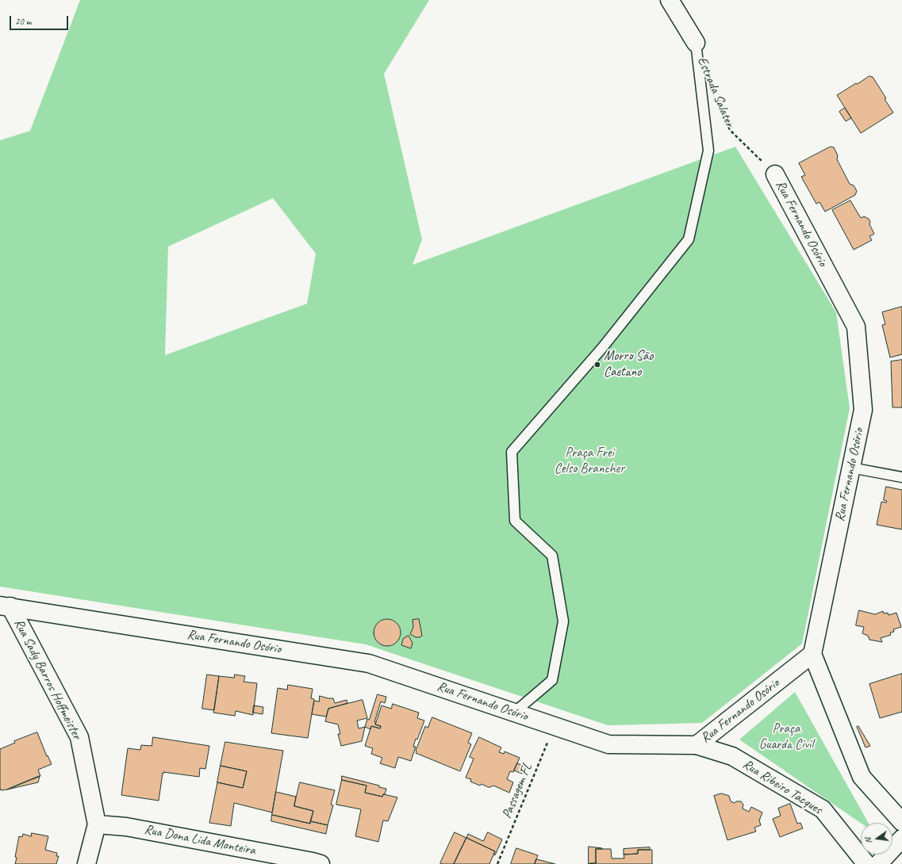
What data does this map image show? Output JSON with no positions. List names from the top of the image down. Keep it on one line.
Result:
{"streets":{"street":["Estrada Salater","Rua Fernando Osório","Rua Sady Barros Hoffmeister","Rua Ribeiro Tacques","Rua Dona Lida Monteira"],"path":["Passagem FL"]},"crossings":[["Estrada Salater","Rua Fernando Osório"],["Rua Fernando Osório","Rua Sady Barros Hoffmeister"],["Rua Fernando Osório","Rua Ribeiro Tacques"],["Rua Fernando Osório","Passagem FL"],["Rua Sady Barros Hoffmeister","Rua Dona Lida Monteira"]],"parks":["Praça Frei Celso Brancher","Praça Guarda Civil"],"places":["Morro São Caetano"],"scale_bar":"20 m","north":"left"}
